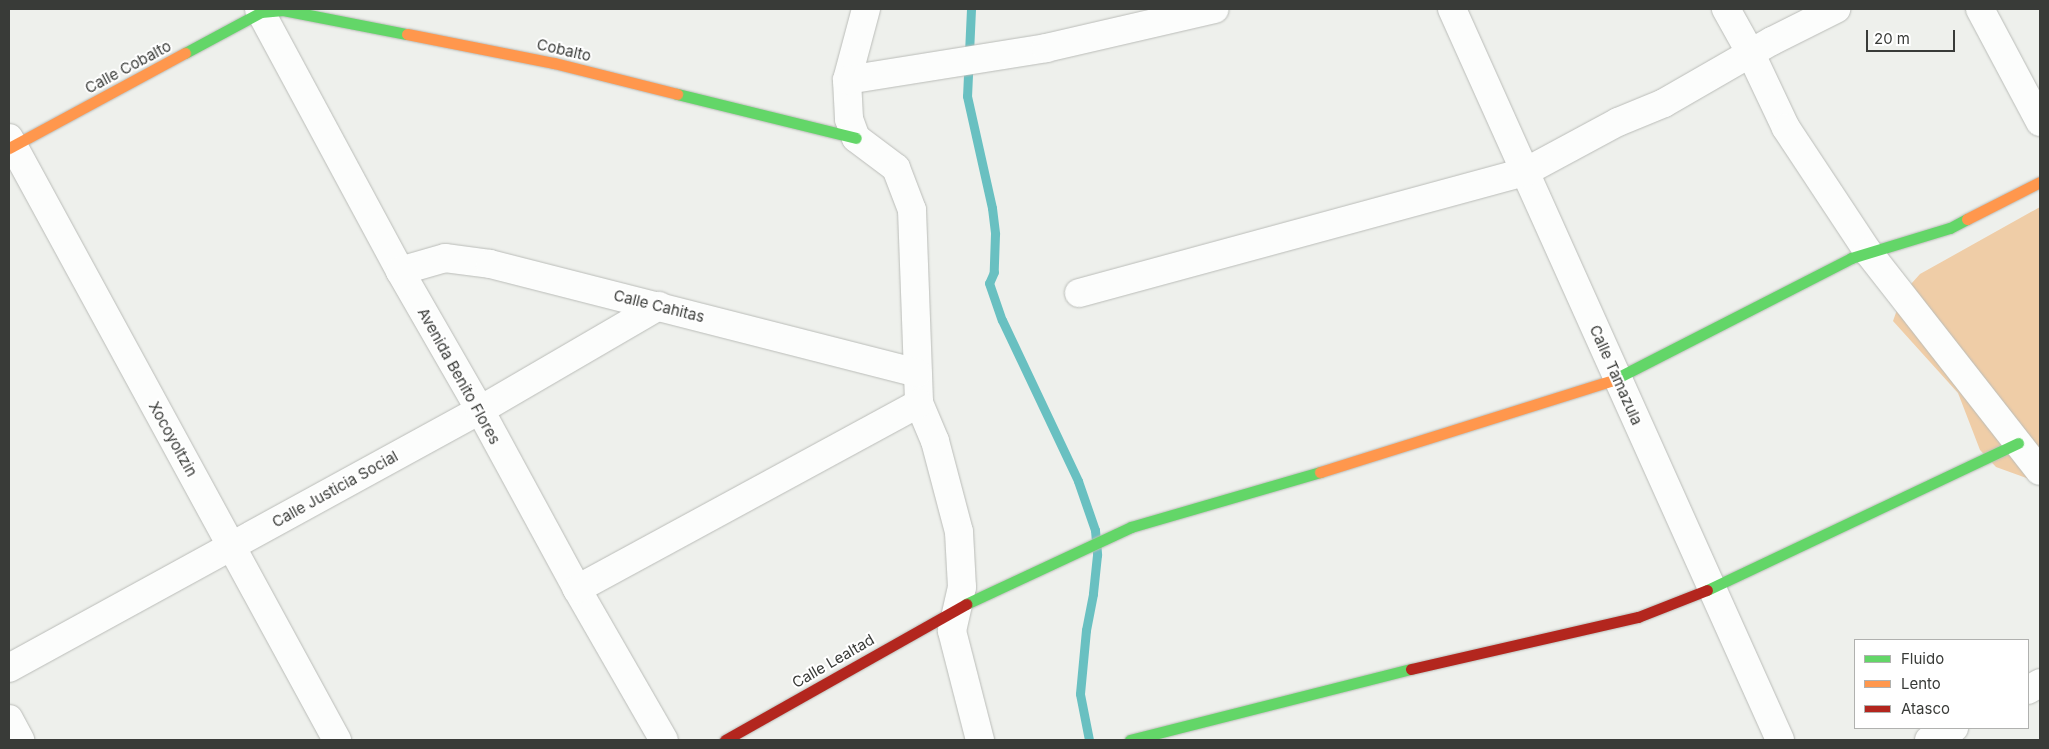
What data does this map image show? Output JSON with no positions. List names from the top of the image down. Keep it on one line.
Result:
{"streets":{"street":["Cobalto","Calle Cobalto","Calle Cahitas","Calle Tamazula","Avenida Benito Flores","Xocoyoltzin","Calle Justicia Social","Calle Lealtad"]},"crossings":[["Cobalto","Calle Cobalto"],["Cobalto","Avenida Benito Flores"],["Calle Cobalto","Avenida Benito Flores"],["Calle Cobalto","Xocoyoltzin"],["Calle Cahitas","Avenida Benito Flores"],["Calle Cahitas","Calle Justicia Social"],["Calle Tamazula","Calle Lealtad"],["Avenida Benito Flores","Calle Justicia Social"],["Xocoyoltzin","Calle Justicia Social"]],"legend":["Fluido","Lento","Atasco"],"scale_bar":"20 m"}
